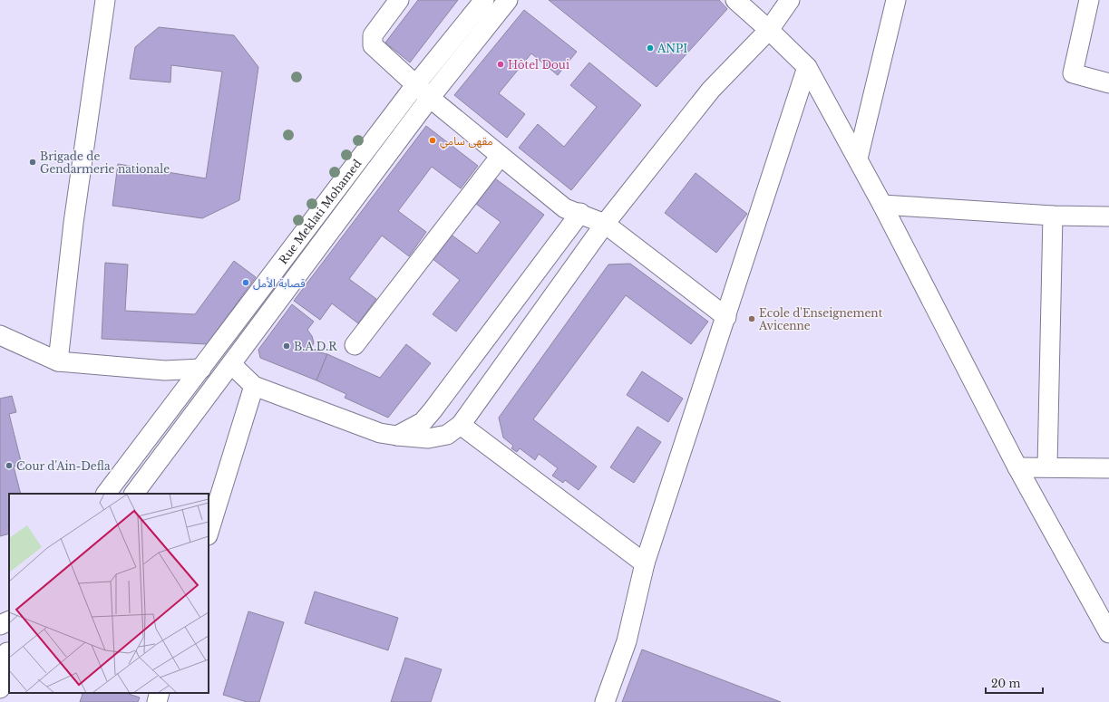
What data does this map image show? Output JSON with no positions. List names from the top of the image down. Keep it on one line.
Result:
{"streets":{"street":["Rue Meklati Mohamed"]},"places":["ANPI","Hôtel Doui","مقهى سامي","Brigade de Gendarmerie nationale","قصابة الأمل","Ecole d'Enseignement Avicenne","B.A.D.R","Cour d'Ain-Defla"],"scale_bar":"20 m"}
